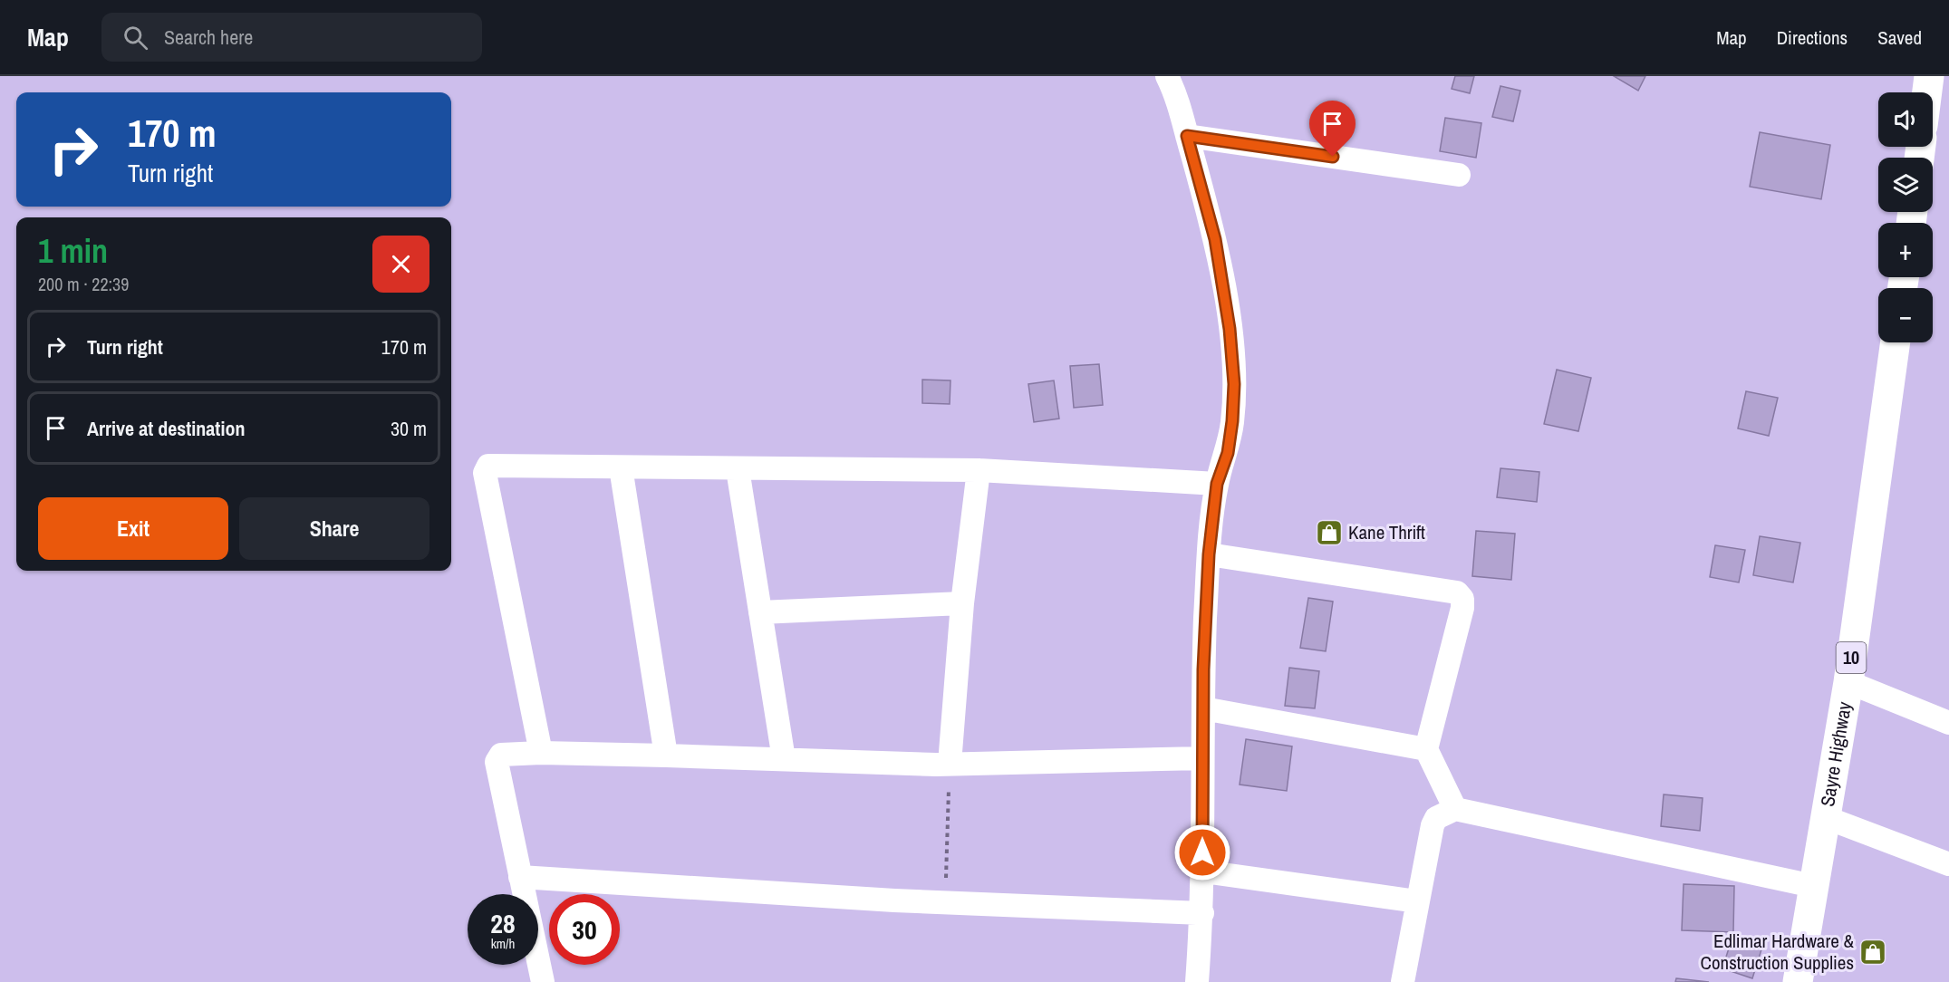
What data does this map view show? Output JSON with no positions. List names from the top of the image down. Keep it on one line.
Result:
{"streets":{"highway":["10","Sayre Highway"]},"places":{"shop":["Kane Thrift","Edlimar Hardware & Construction Supplies"]},"page":{"header":"Map","search":"Search here","nav":["Map","Directions","Saved"],"map_buttons":["+","−"],"turn":["170 m","Turn right"],"heading":["1 min","200 m · 22:39"],"list":[{"name":"Turn right","value":"170 m"},{"name":"Arrive at destination","value":"30 m"}],"buttons":["Exit","Share"],"speed":"28 km/h","limit":"30"}}
